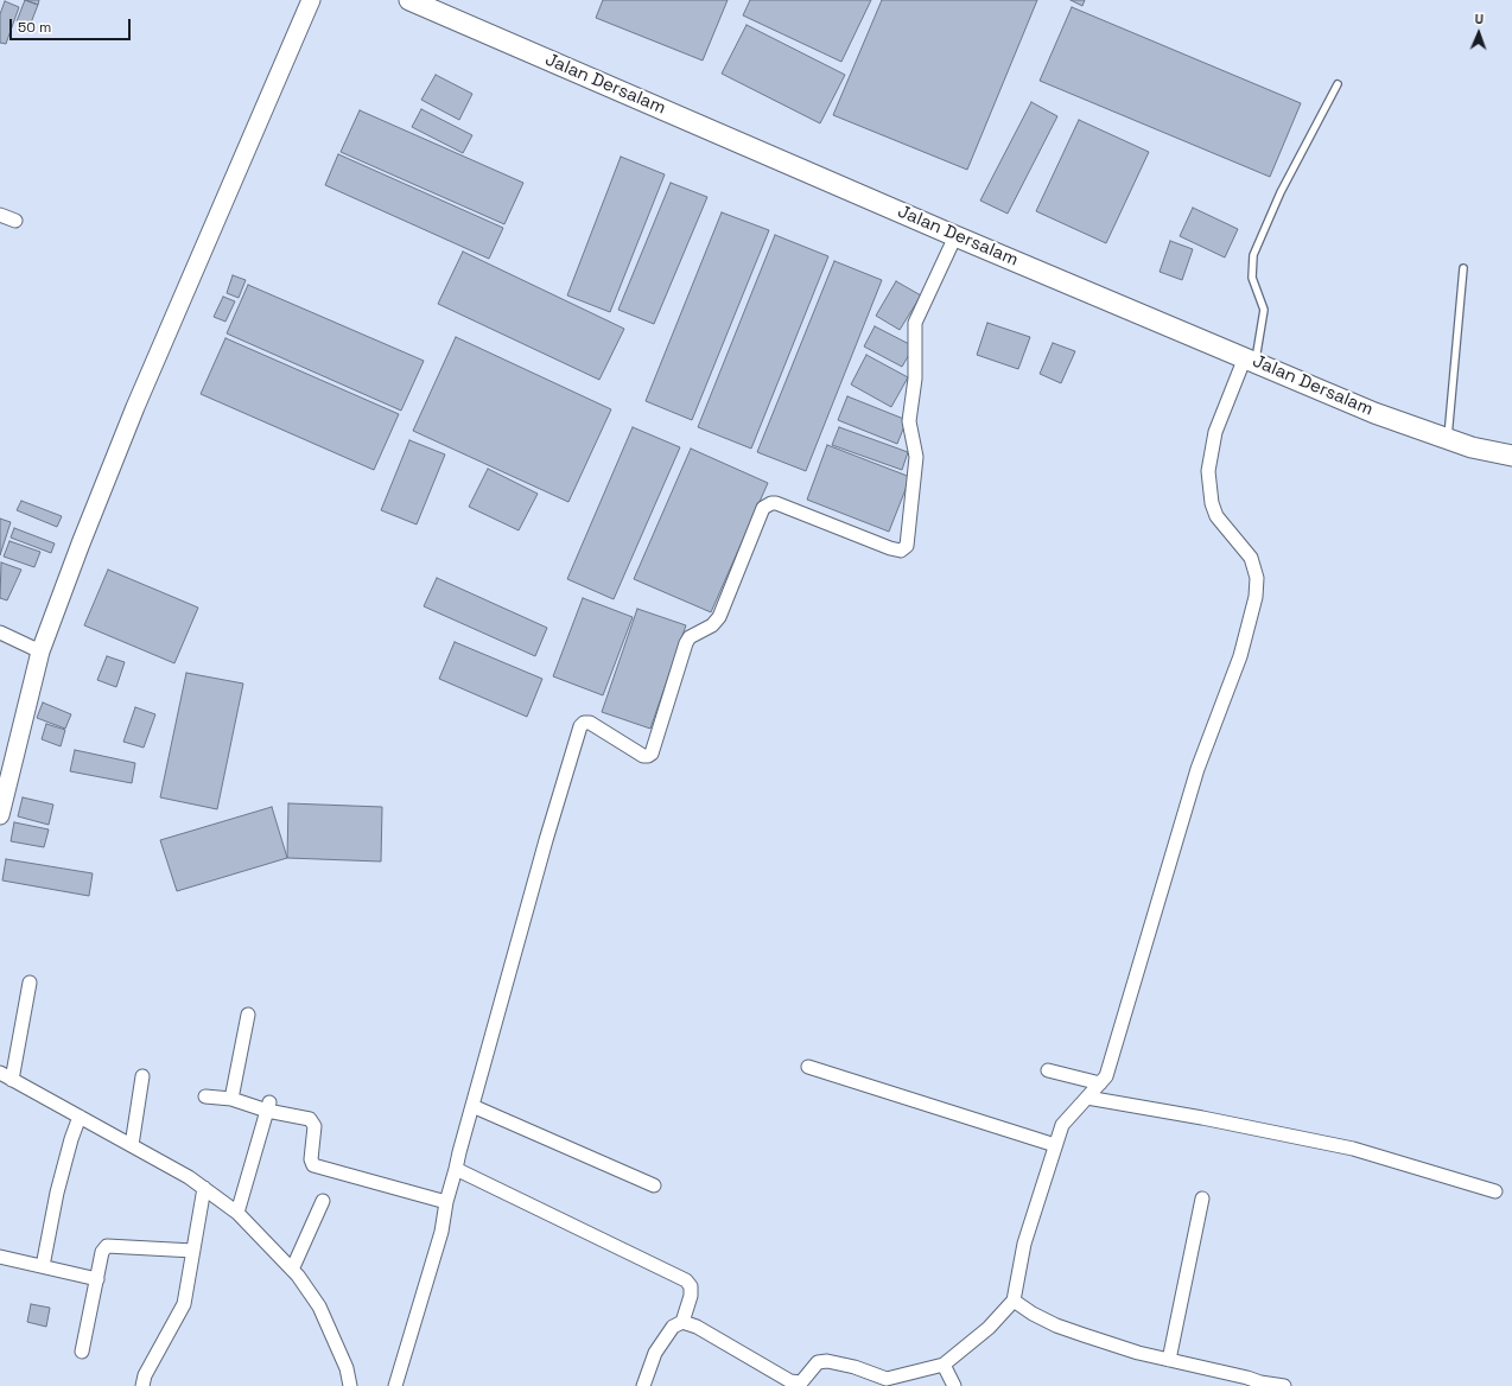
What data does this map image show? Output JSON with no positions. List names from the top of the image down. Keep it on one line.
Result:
{"streets":{"main road":["Jalan Dersalam"]},"scale_bar":"50 m","north":"top"}
